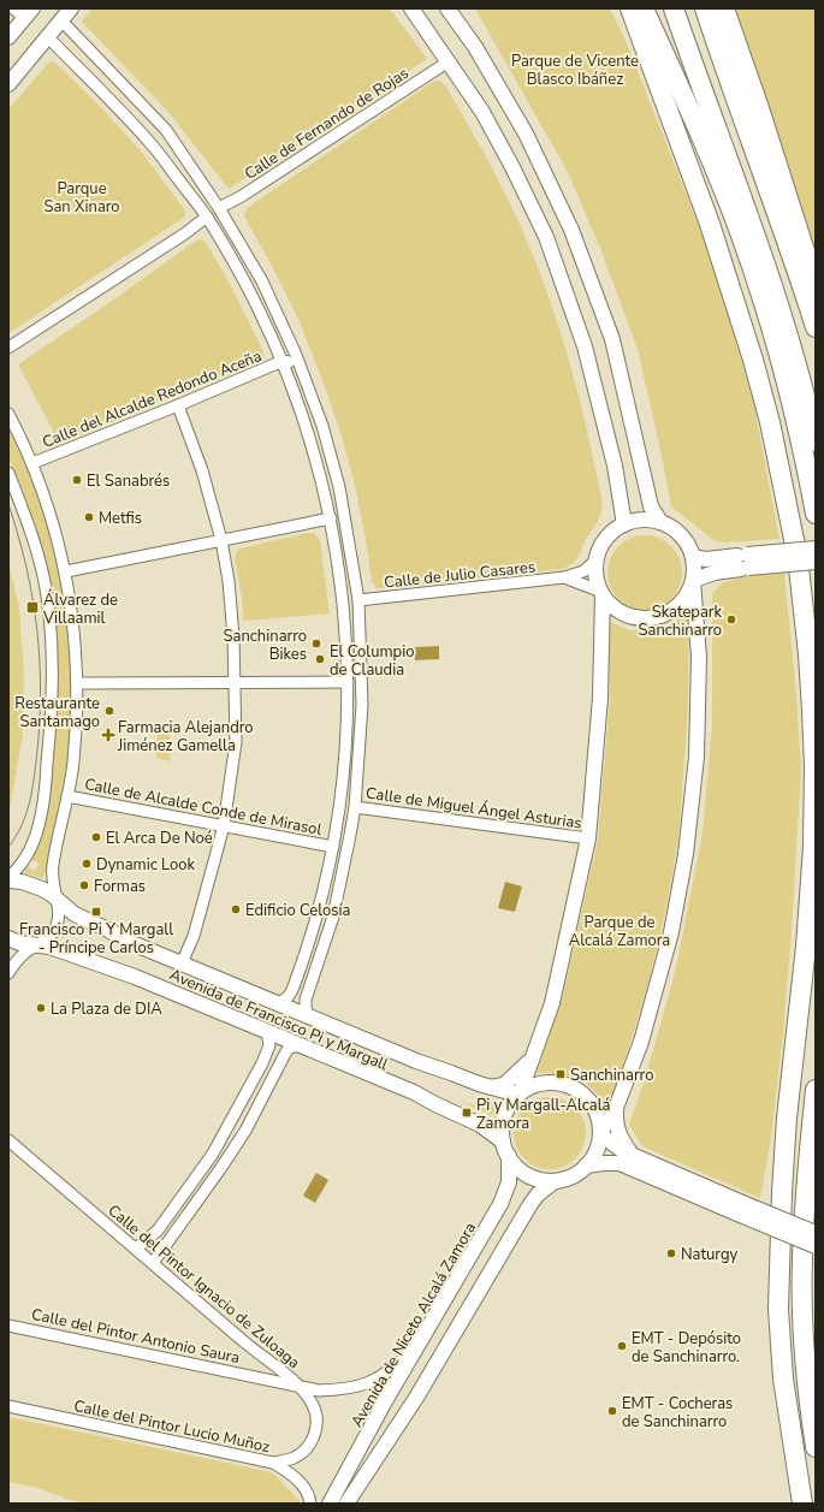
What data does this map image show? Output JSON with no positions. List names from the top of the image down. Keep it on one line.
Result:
{"streets":{"street":["Calle de Fernando de Rojas","Calle del Alcalde Redondo Aceña","Calle de Julio Casares","Calle de Alcalde Conde de Mirasol","Calle de Miguel Ángel Asturias","Avenida de Francisco Pi y Margall","Calle del Pintor Ignacio de Zuloaga","Avenida de Niceto Alcalá Zamora","Calle del Pintor Antonio Saura","Calle del Pintor Lucio Muñoz"]},"crossings":[["Avenida de Francisco Pi y Margall","Avenida de Niceto Alcalá Zamora"],["Calle del Pintor Ignacio de Zuloaga","Calle del Pintor Antonio Saura"],["Calle del Pintor Ignacio de Zuloaga","Calle del Pintor Lucio Muñoz"],["Avenida de Niceto Alcalá Zamora","Calle del Pintor Antonio Saura"]],"parks":["Parque de Vicente Blasco Ibáñez","Parque San Xinaro","Parque de Alcalá Zamora"],"places":{"other":["El Sanabrés","Metfis","Skatepark Sanchinarro","Sanchinarro Bikes","El Columpio de Claudia","Restaurante Santamago","El Arca De Noé","Dynamic Look","Formas","Edificio Celosía","La Plaza de DIA","Naturgy","EMT - Depósito de Sanchinarro.","EMT - Cocheras de Sanchinarro"],"transit":["Álvarez de Villaamil","Francisco Pi Y Margall - Príncipe Carlos","Sanchinarro","Pi y Margall-Alcalá Zamora"],"health":["Farmacia Alejandro Jiménez Gamella"]}}
